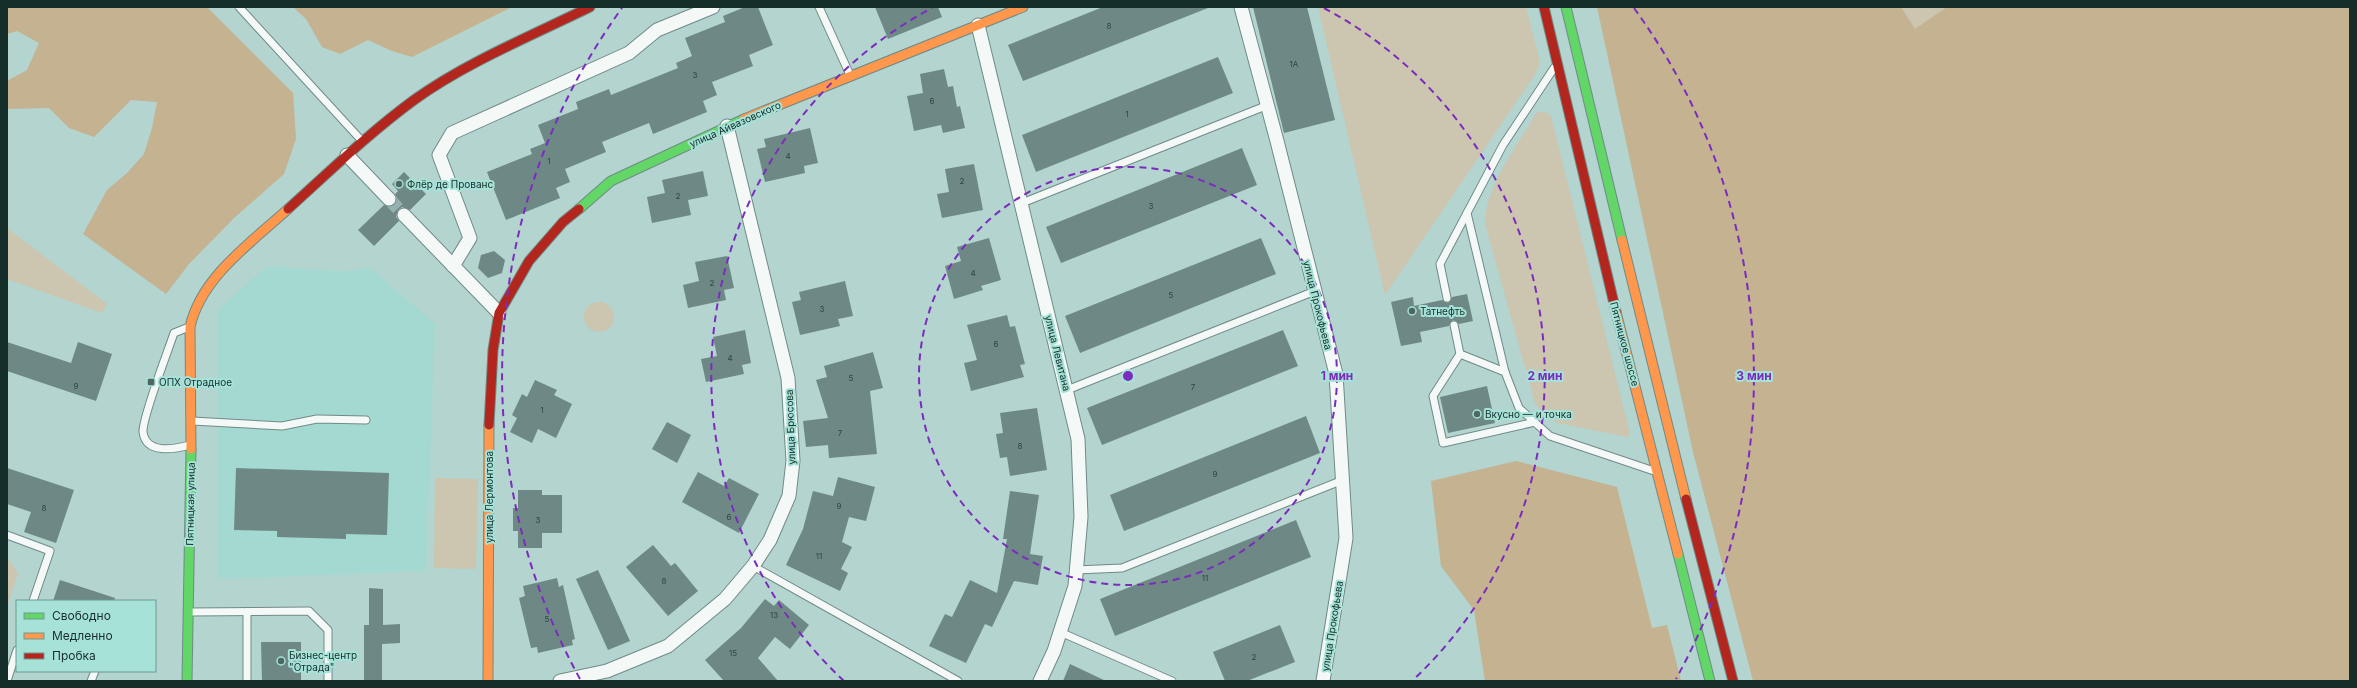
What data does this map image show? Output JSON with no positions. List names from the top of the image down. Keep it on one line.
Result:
{"streets":{"street":["улица Айвазовского","улица Прокофьева","Пятницкое шоссе","улица Левитана","улица Брюсова","улица Лермонтова","Пятницкая улица"]},"crossings":[["улица Айвазовского","улица Левитана"],["улица Айвазовского","улица Брюсова"],["улица Айвазовского","улица Лермонтова"]],"places":{"other":["Флёр де Прованс","Татнефть","Вкусно — и точка","Бизнес-центр \"Отрада\""],"transit":["ОПХ Отрадное"]},"house_numbers":["8","1A","3","6","1","4","1","2","2","3","4","2","5","3","6","4","5","9","7","1","7","8","9","9","8","6","3","11","11","8","13","5","15","2"],"legend":["Свободно","Медленно","Пробка"],"rings":["1 мин","2 мин","3 мин"]}
